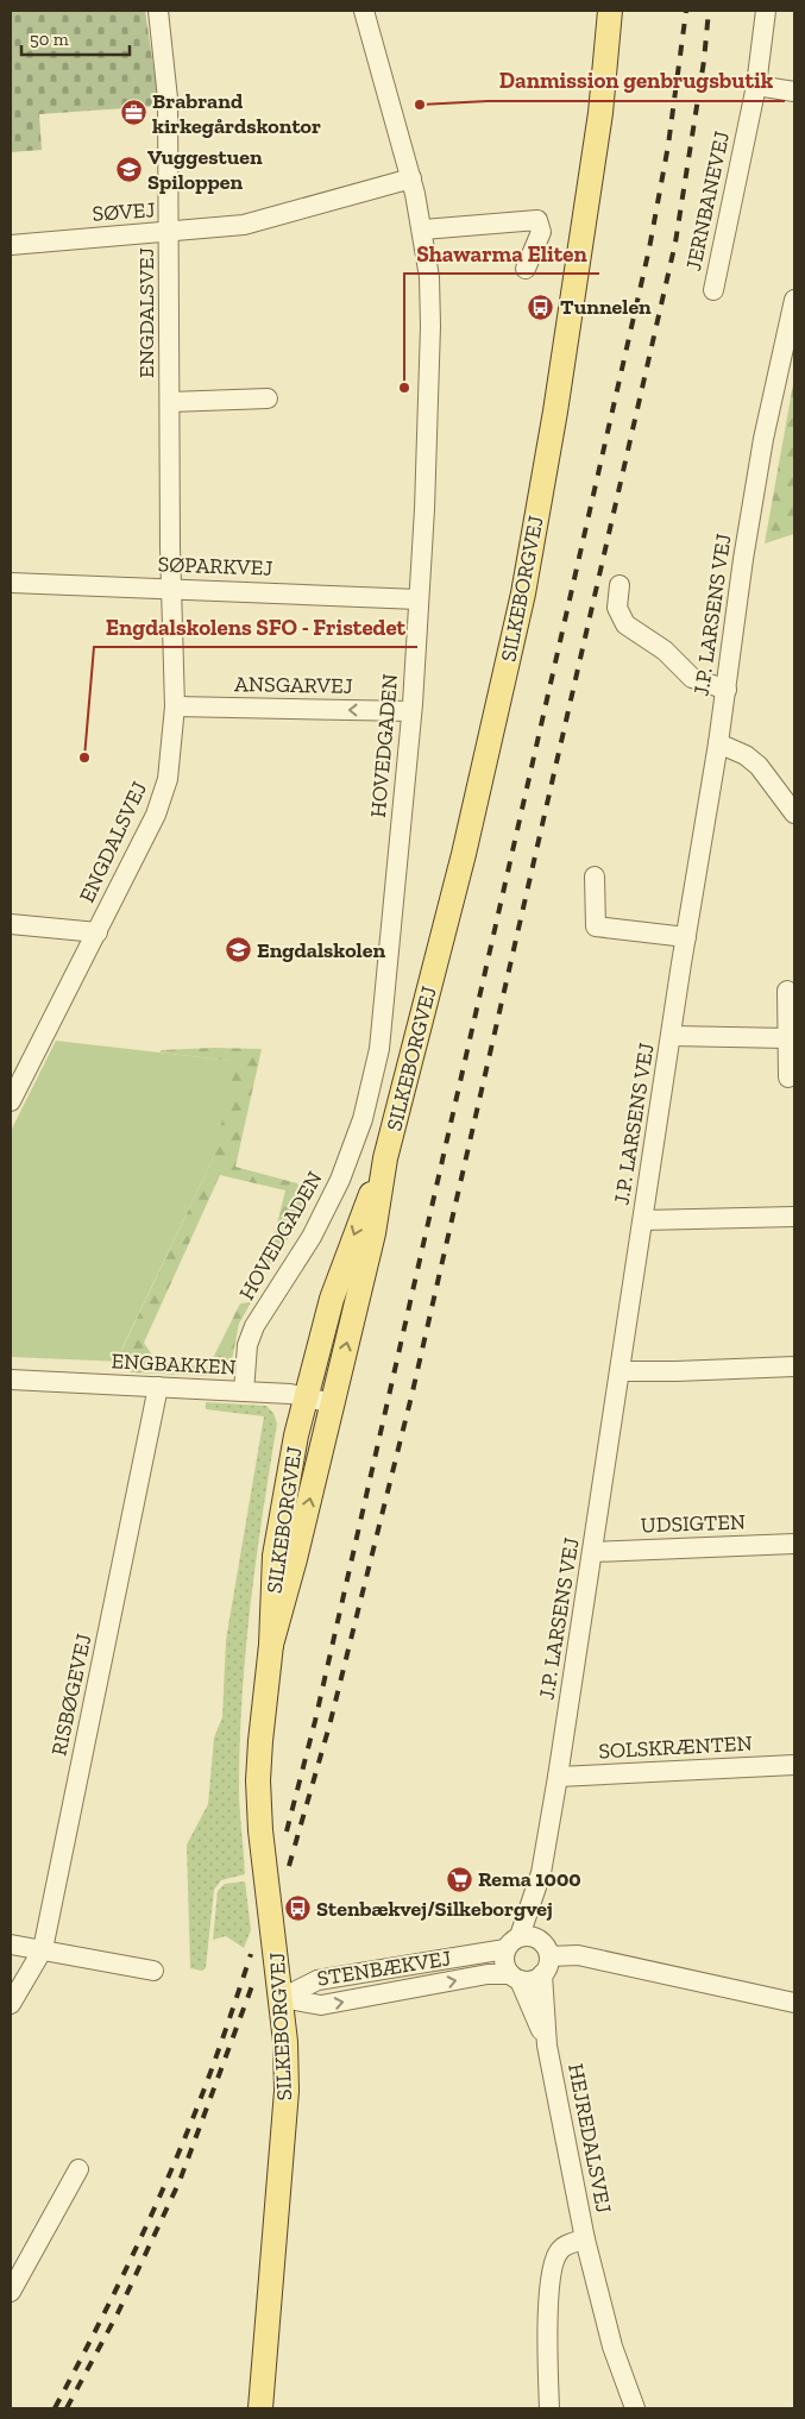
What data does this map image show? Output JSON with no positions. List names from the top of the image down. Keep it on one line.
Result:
{"streets":{"main road":["SILKEBORGVEJ"],"street":["JERNBANEVEJ","SØVEJ","ENGDALSVEJ","SØPARKVEJ","J.P. LARSENS VEJ","ANSGARVEJ","HOVEDGADEN","ENGBAKKEN","UDSIGTEN","RISBØGEVEJ","SOLSKRÆNTEN","STENBÆKVEJ","HEJREDALSVEJ"]},"crossings":[["SØVEJ","ENGDALSVEJ"],["SØVEJ","HOVEDGADEN"],["ENGDALSVEJ","SØPARKVEJ"],["ENGDALSVEJ","ANSGARVEJ"],["SØPARKVEJ","HOVEDGADEN"],["SILKEBORGVEJ","ENGBAKKEN"],["SILKEBORGVEJ","STENBÆKVEJ"],["J.P. LARSENS VEJ","UDSIGTEN"],["J.P. LARSENS VEJ","SOLSKRÆNTEN"],["J.P. LARSENS VEJ","STENBÆKVEJ"],["J.P. LARSENS VEJ","HEJREDALSVEJ"],["ANSGARVEJ","HOVEDGADEN"],["HOVEDGADEN","ENGBAKKEN"],["ENGBAKKEN","RISBØGEVEJ"],["STENBÆKVEJ","HEJREDALSVEJ"]],"one_way":["ANSGARVEJ"],"places":{"other":["Danmission genbrugsbutik","Shawarma Eliten","Engdalskolens SFO - Fristedet"],"office":["Brabrand kirkegårdskontor"],"school or university":["Vuggestuen Spiloppen","Engdalskolen"],"bus stop":["Tunnelen","Stenbækvej/Silkeborgvej"],"supermarket":["Rema 1000"]},"scale_bar":"50 m"}
